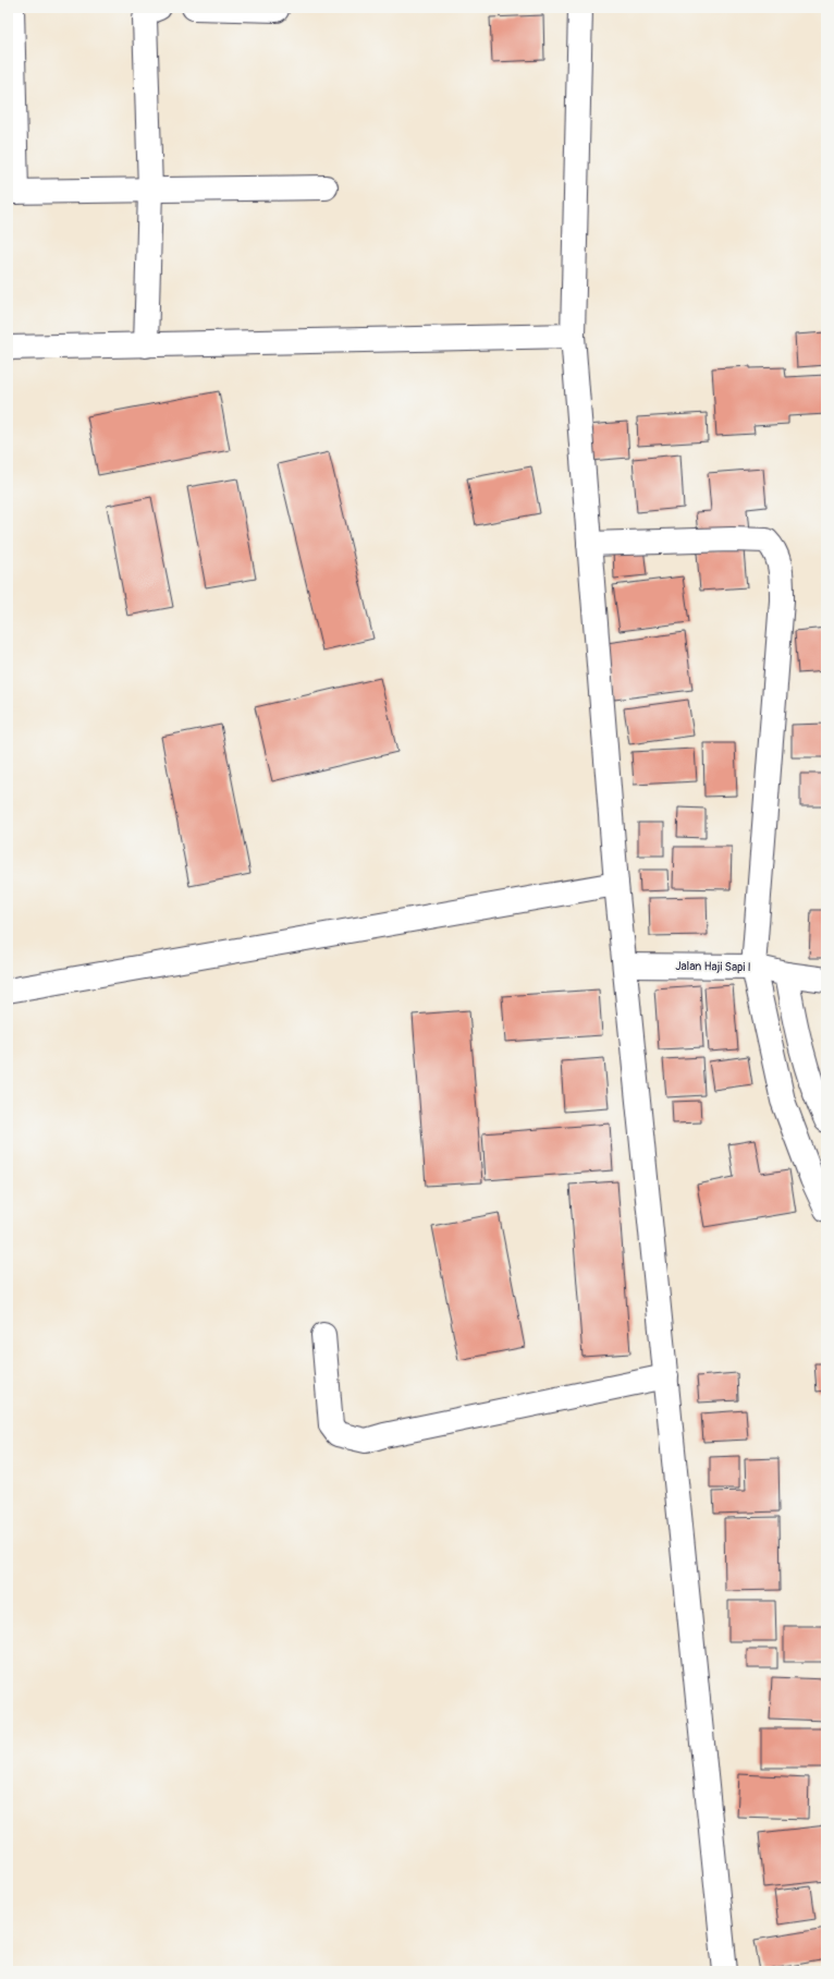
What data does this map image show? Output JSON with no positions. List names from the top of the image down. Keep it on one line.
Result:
{"streets":{"street":["Jalan Haji Sapi I"]}}
